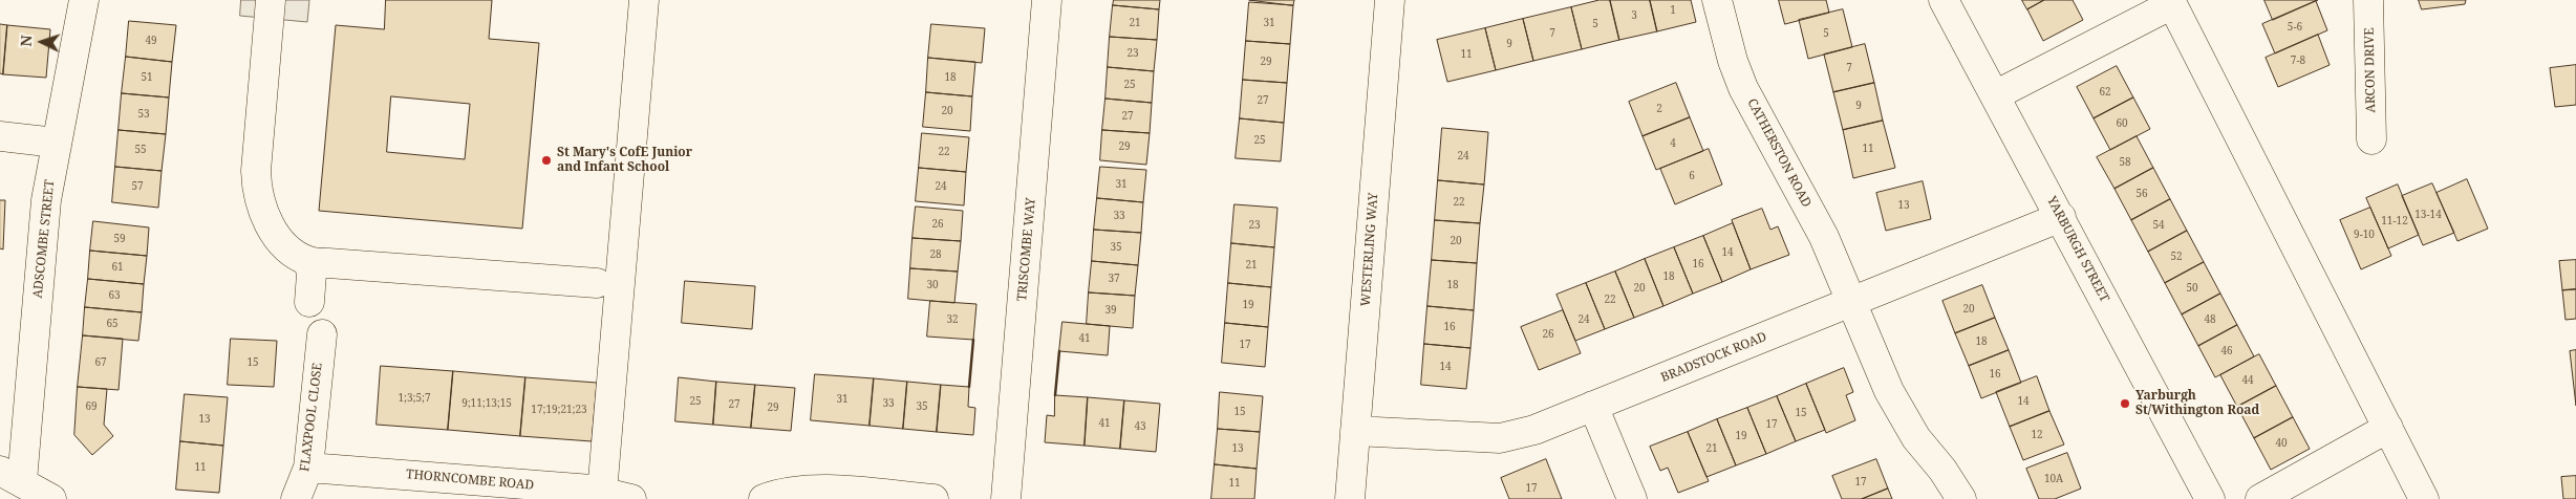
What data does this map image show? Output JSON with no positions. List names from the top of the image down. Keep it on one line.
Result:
{"streets":{"street":["ARCON DRIVE","CATHERSTON ROAD","ADSCOMBE STREET","TRISCOMBE WAY","WESTERLING WAY","YARBURGH STREET","BRADSTOCK ROAD","FLAXPOOL CLOSE","THORNCOMBE ROAD"]},"crossings":[["CATHERSTON ROAD","BRADSTOCK ROAD"],["WESTERLING WAY","BRADSTOCK ROAD"],["YARBURGH STREET","BRADSTOCK ROAD"],["FLAXPOOL CLOSE","THORNCOMBE ROAD"]],"places":["St Mary's CofE Junior and Infant School","Yarburgh St/Withington Road"],"house_numbers":["1","3","21","31","5","5-6","7","5","49","9","23","11","7-8","29","7","51","18","25","62","27","9","2","20","53","27","60","25","4","29","11","55","22","24","58","6","31","57","24","56","22","13","13-14","33","11-12","26","23","54","9-10","59","20","35","14","28","52","16","21","61","18","37","30","18","20","50","63","22","19","20","39","32","24","48","65","16","26","41","18","17","46","67","15","14","16","44","1;3;5;7","31","25","14","9;11;13;15","33","27","69","35","29","17;19;21;23","15","15","13","41","17","43","12","19","40","13","21","11","10A","17","11","17"],"north":"left"}
